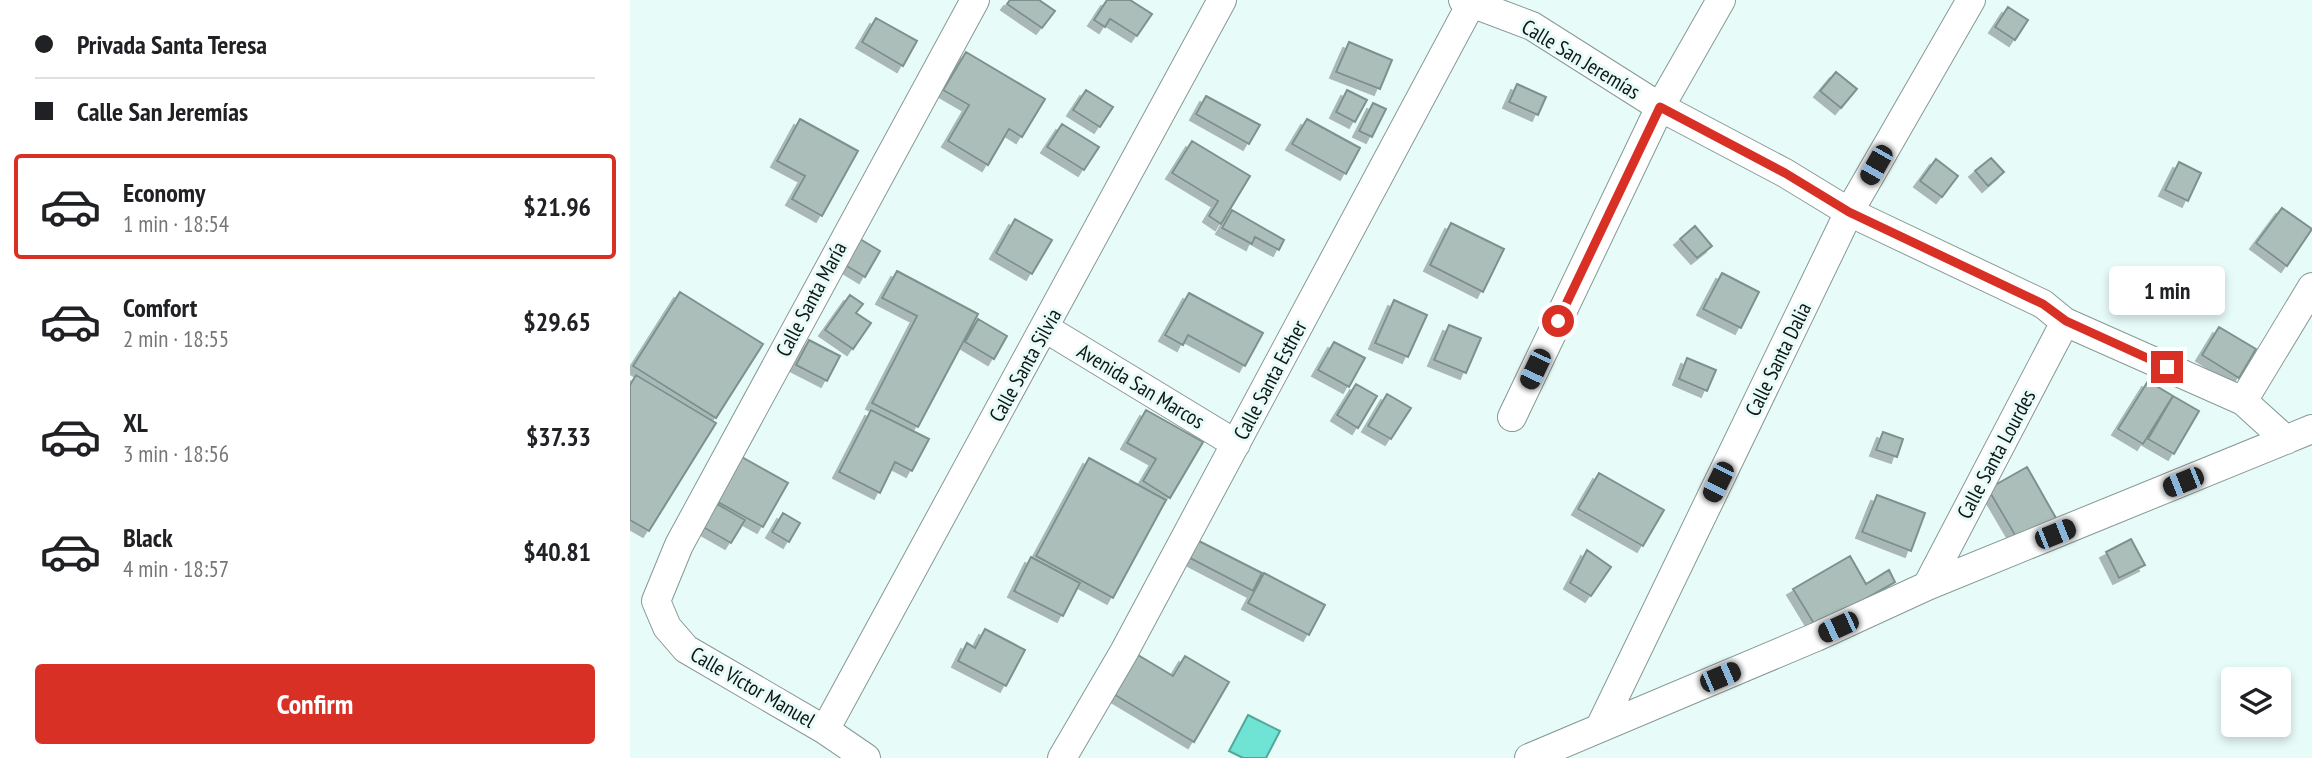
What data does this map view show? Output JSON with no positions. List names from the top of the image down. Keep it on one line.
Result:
{"streets":{"street":["Calle San Jeremías","Calle Santa María","Calle Santa Dalia","Calle Santa Silvia","Calle Santa Esther","Avenida San Marcos","Calle Santa Lourdes","Calle Víctor Manuel"]},"crossings":[["Calle San Jeremías","Calle Santa Dalia"],["Calle San Jeremías","Calle Santa Esther"],["Calle San Jeremías","Calle Santa Lourdes"],["Calle Santa María","Calle Víctor Manuel"],["Calle Santa Silvia","Avenida San Marcos"],["Calle Santa Silvia","Calle Víctor Manuel"],["Calle Santa Esther","Avenida San Marcos"]],"page":{"banner":["Privada Santa Teresa","Calle San Jeremías"],"list":[{"name":"Economy","note":"1 min · 18:54","value":"$21.96"},{"name":"Comfort","note":"2 min · 18:55","value":"$29.65"},{"name":"XL","note":"3 min · 18:56","value":"$37.33"},{"name":"Black","note":"4 min · 18:57","value":"$40.81"}],"bubble":"1 min","buttons":"Confirm"}}
